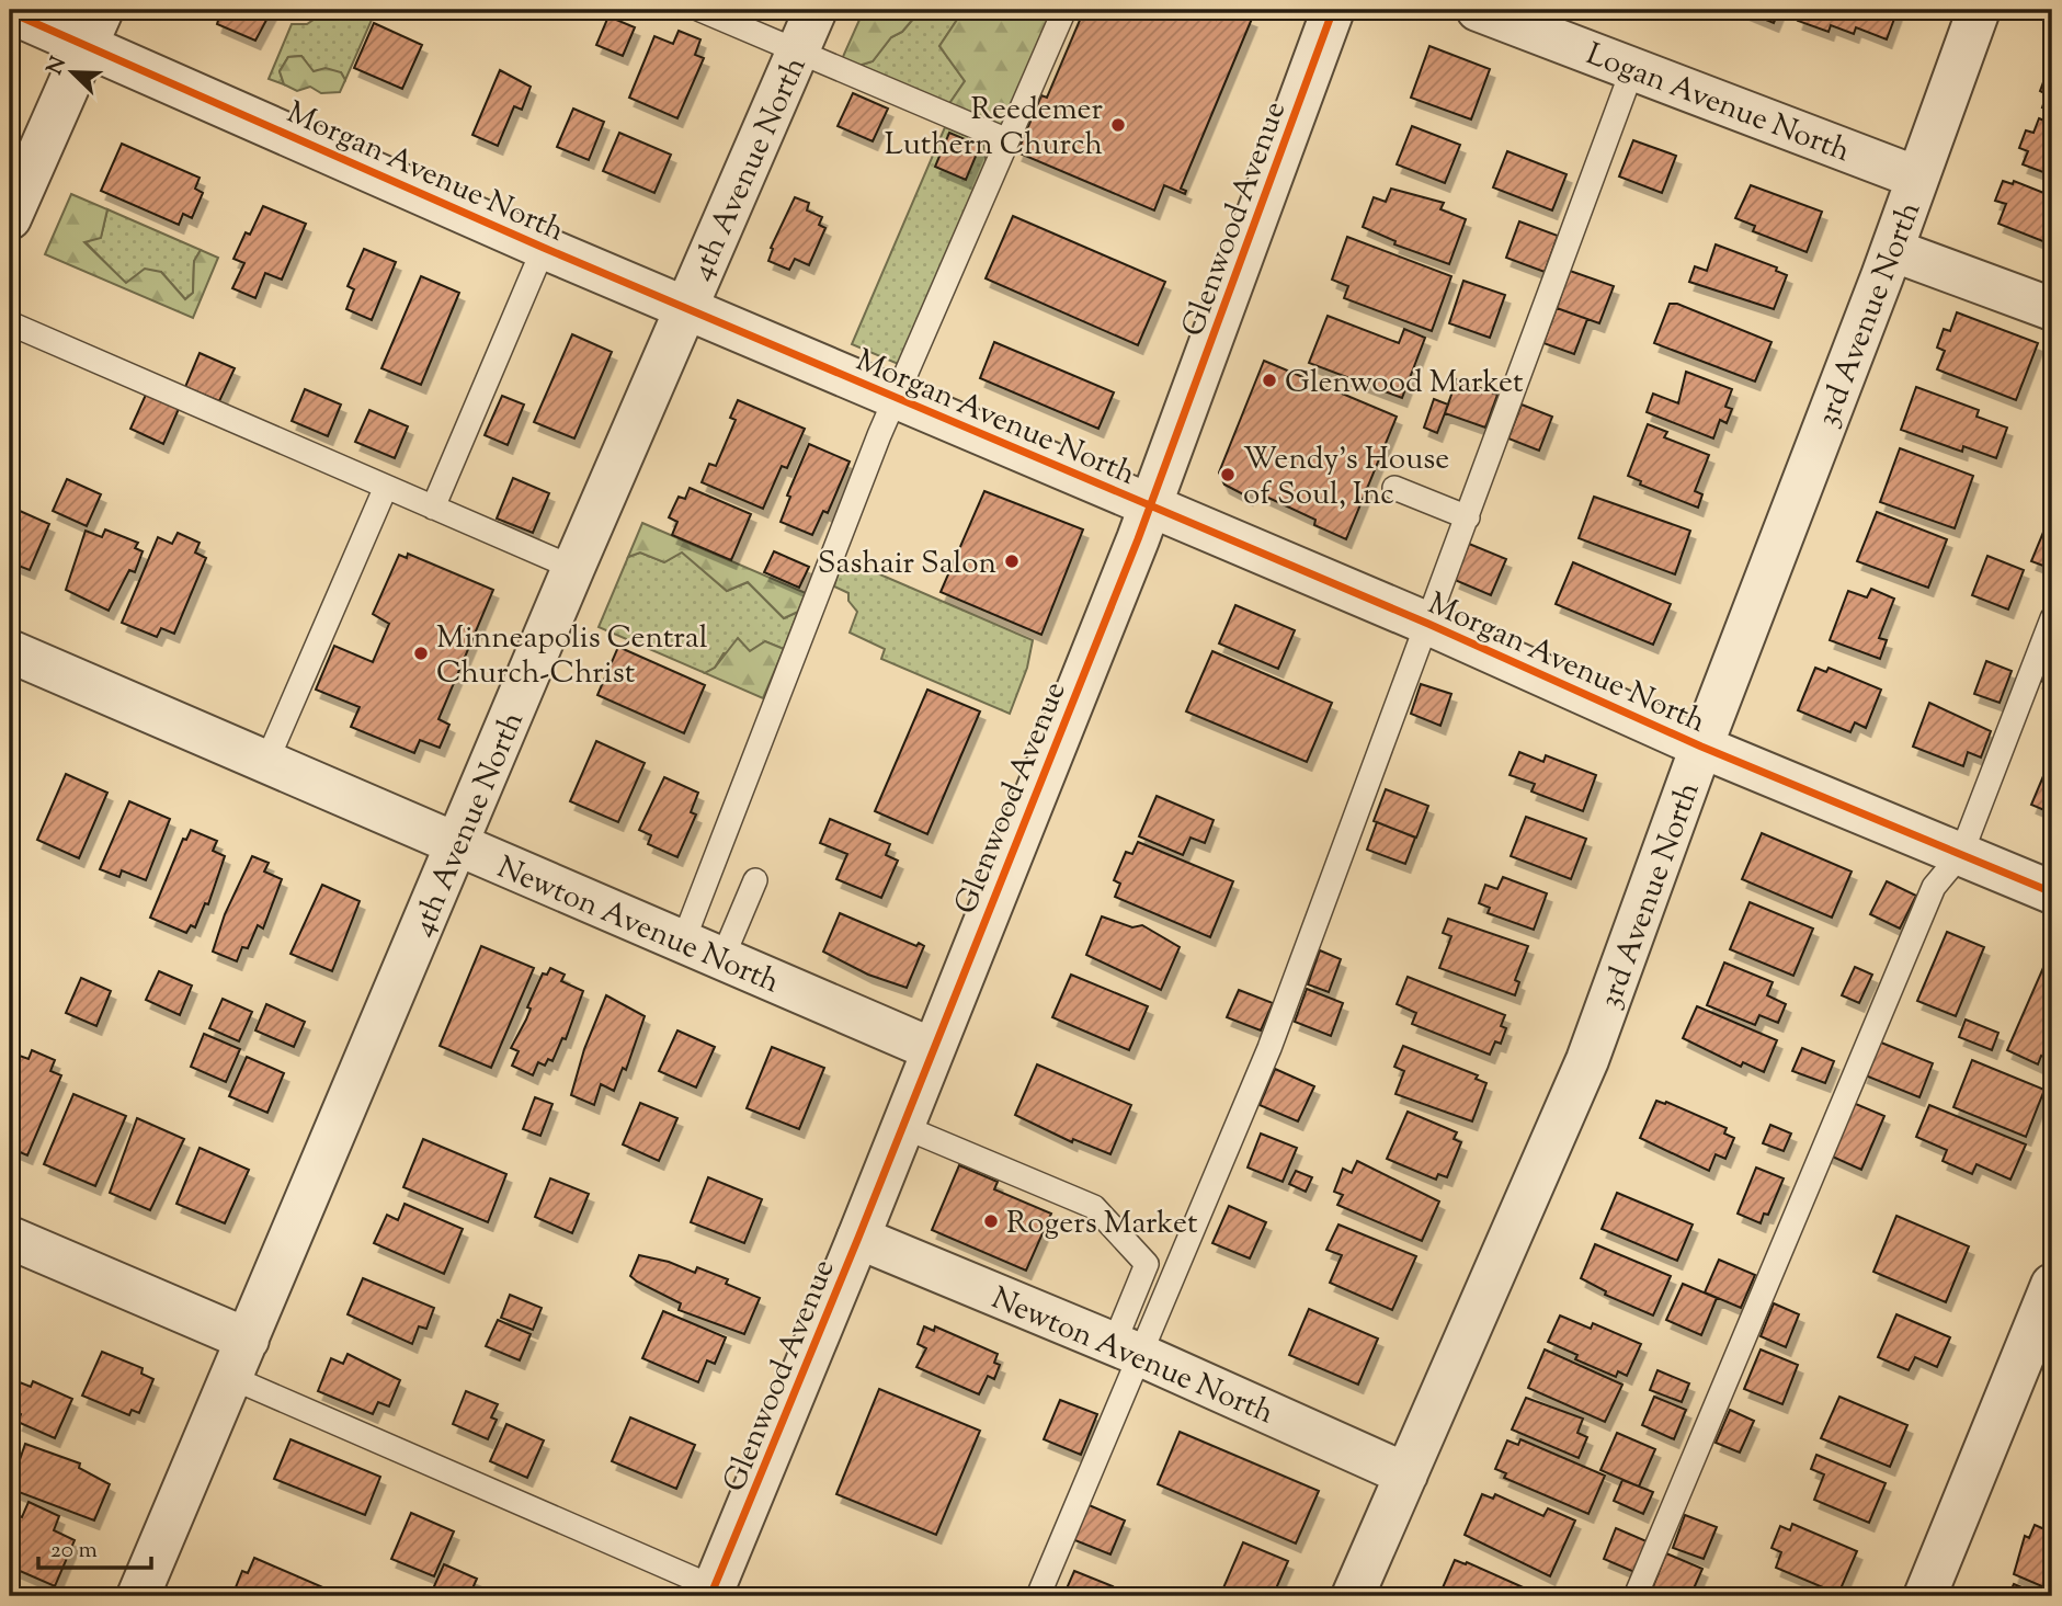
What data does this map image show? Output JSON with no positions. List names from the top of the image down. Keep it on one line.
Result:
{"streets":{"street":["Logan Avenue North","4th Avenue North","Morgan Avenue North","Glenwood Avenue","3rd Avenue North","Newton Avenue North"]},"crossings":[["Logan Avenue North","3rd Avenue North"],["4th Avenue North","Morgan Avenue North"],["4th Avenue North","Newton Avenue North"],["Morgan Avenue North","Glenwood Avenue"],["Morgan Avenue North","3rd Avenue North"],["Glenwood Avenue","Newton Avenue North"],["3rd Avenue North","Newton Avenue North"]],"places":["Reedemer Luthern Church","Glenwood Market","Wendy's House of Soul, Inc","Sashair Salon","Minneapolis Central Church-Christ","Rogers Market"],"scale_bar":"20 m","north":"top left"}
